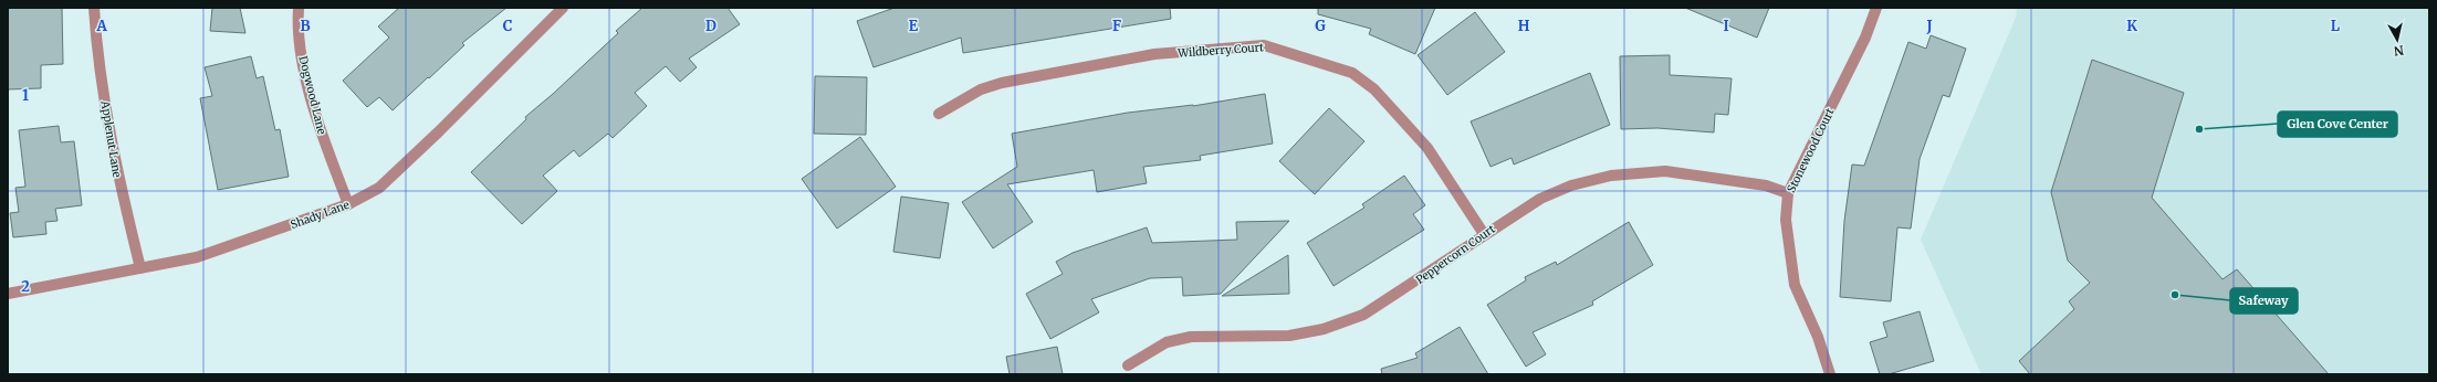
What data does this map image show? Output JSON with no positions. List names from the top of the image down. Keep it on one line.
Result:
{"streets":{"street":["Wildberry Court","Dogwood Lane","Applenut Lane","Stonewood Court","Shady Lane","Peppercorn Court"]},"crossings":[["Wildberry Court","Peppercorn Court"],["Dogwood Lane","Shady Lane"],["Applenut Lane","Shady Lane"],["Stonewood Court","Peppercorn Court"]],"places":["Glen Cove Center","Safeway"],"north":"bottom","grid":{"columns":["A","B","C","D","E","F","G","H","I","J","K","L"],"rows":["1","2"]}}
